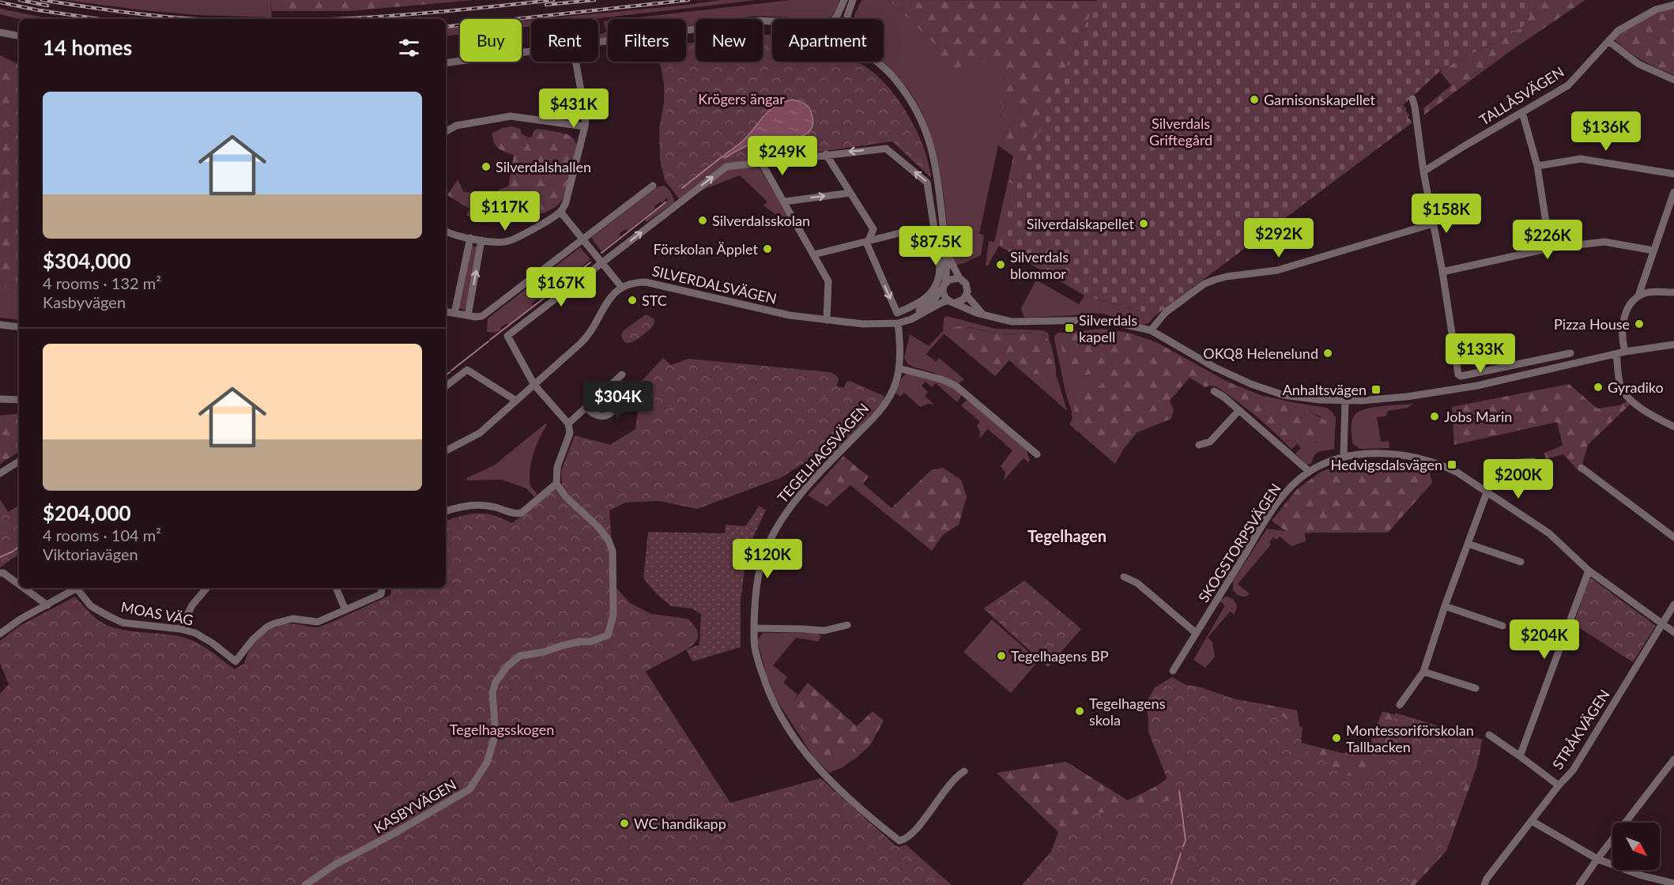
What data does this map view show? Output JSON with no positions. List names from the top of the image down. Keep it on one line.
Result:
{"streets":{"street":["TALLÅSVÄGEN","SILVERDALSVÄGEN","TEGELHAGSVÄGEN","SKOGSTORPSVÄGEN","MOAS VÄG","STRÅKVÄGEN","KASBYVÄGEN"]},"crossings":[["SILVERDALSVÄGEN","TEGELHAGSVÄGEN"]],"districts":["Tegelhagen"],"parks":["Krögers ängar","Silverdals Griftegård","Tegelhagsskogen"],"places":{"other":["Garnisonskapellet","Silverdalshallen","Silverdalsskolan","Silverdalskapellet","Förskolan Äpplet","Silverdals blommor","STC","Pizza House","OKQ8 Helenelund","Gyradiko","Jobs Marin","Tegelhagens BP","Tegelhagens skola","Montessoriförskolan Tallbacken","WC handikapp"],"transit":["Silverdals kapell","Anhaltsvägen","Hedvigsdalsvägen"]},"north":"bottom right","page":{"chip":["Buy","Rent","Filters","New","Apartment"],"heading":"14 homes","list":[{"name":"$304,000","note":"4 rooms · 132 m² · Kasbyvägen"},{"name":"$204,000","note":"4 rooms · 104 m² · Viktoriavägen"}],"price":["$431K","$136K","$249K","$117K","$158K","$292K","$226K","$87.5K","$167K","$133K","$304K","$200K","$120K","$204K"]}}
